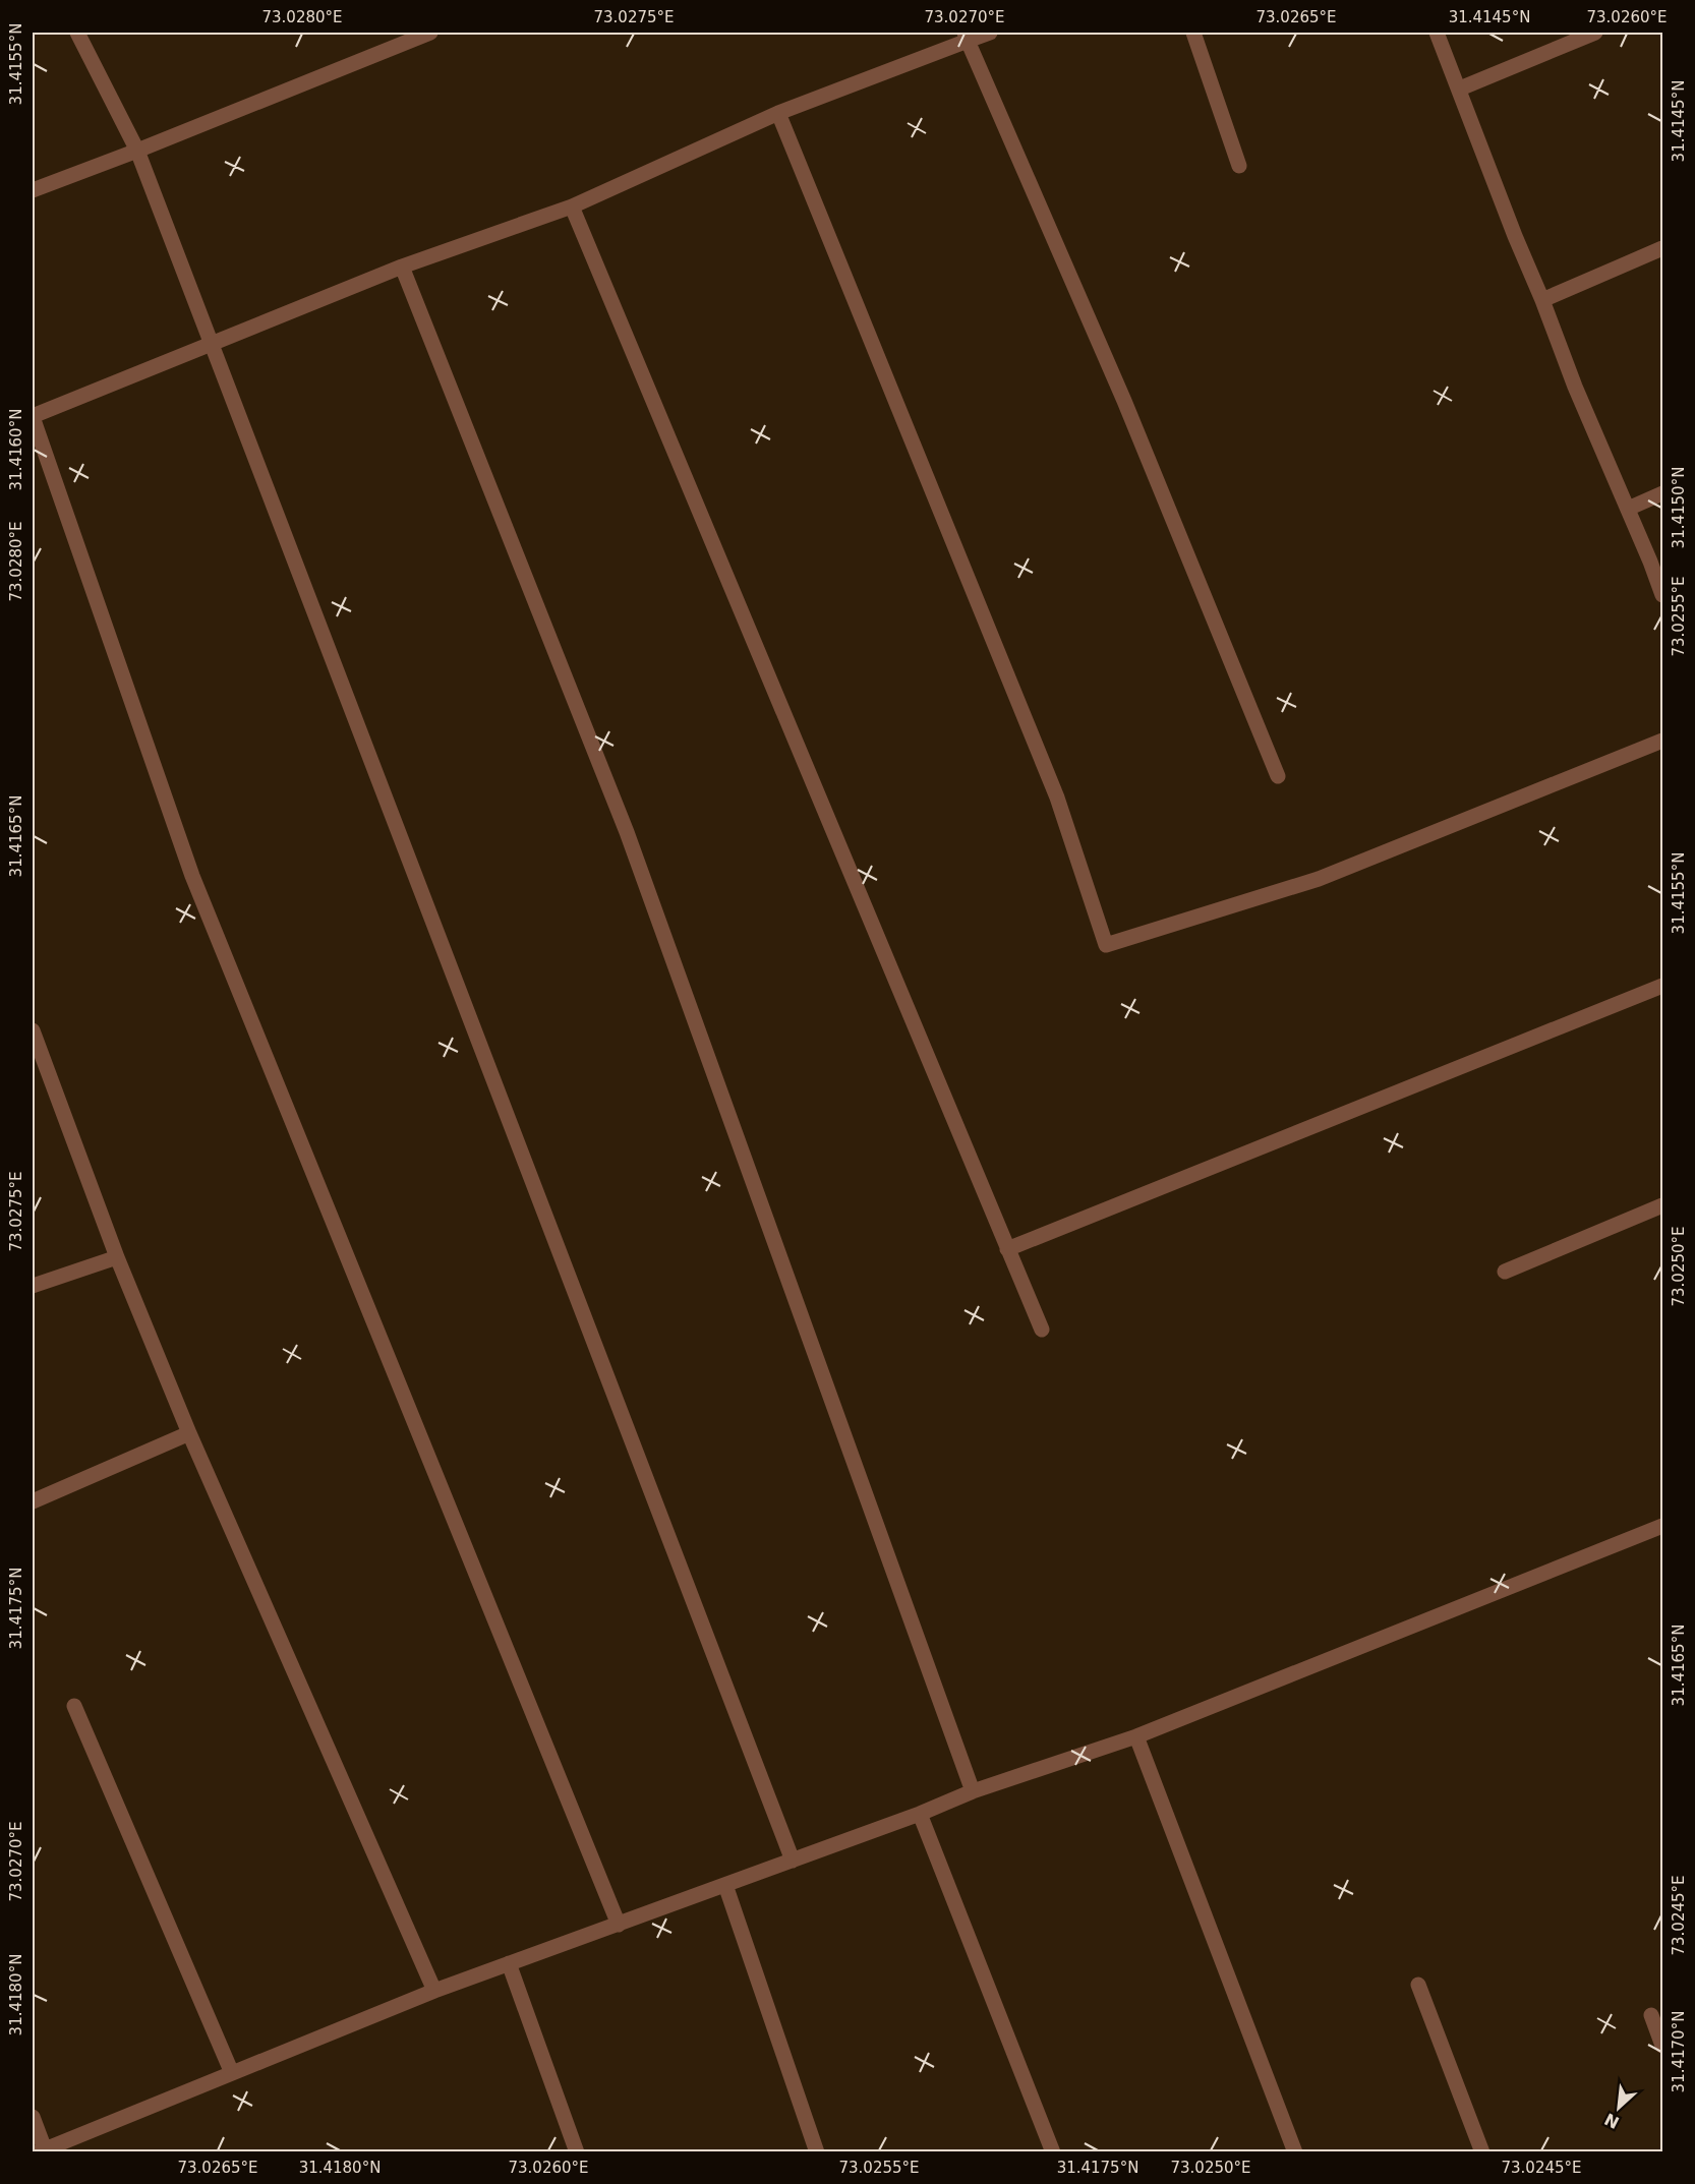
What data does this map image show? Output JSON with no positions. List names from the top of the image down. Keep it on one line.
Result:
{"north":"bottom left","coordinates":["73.0280°E","73.0275°E","73.0270°E","73.0265°E","31.4145°N","73.0260°E","31.4155°N","31.4160°N","31.4150°N","73.0255°E","31.4165°N","73.0250°E","31.4175°N","73.0245°E","31.4180°N","31.4170°N"]}
